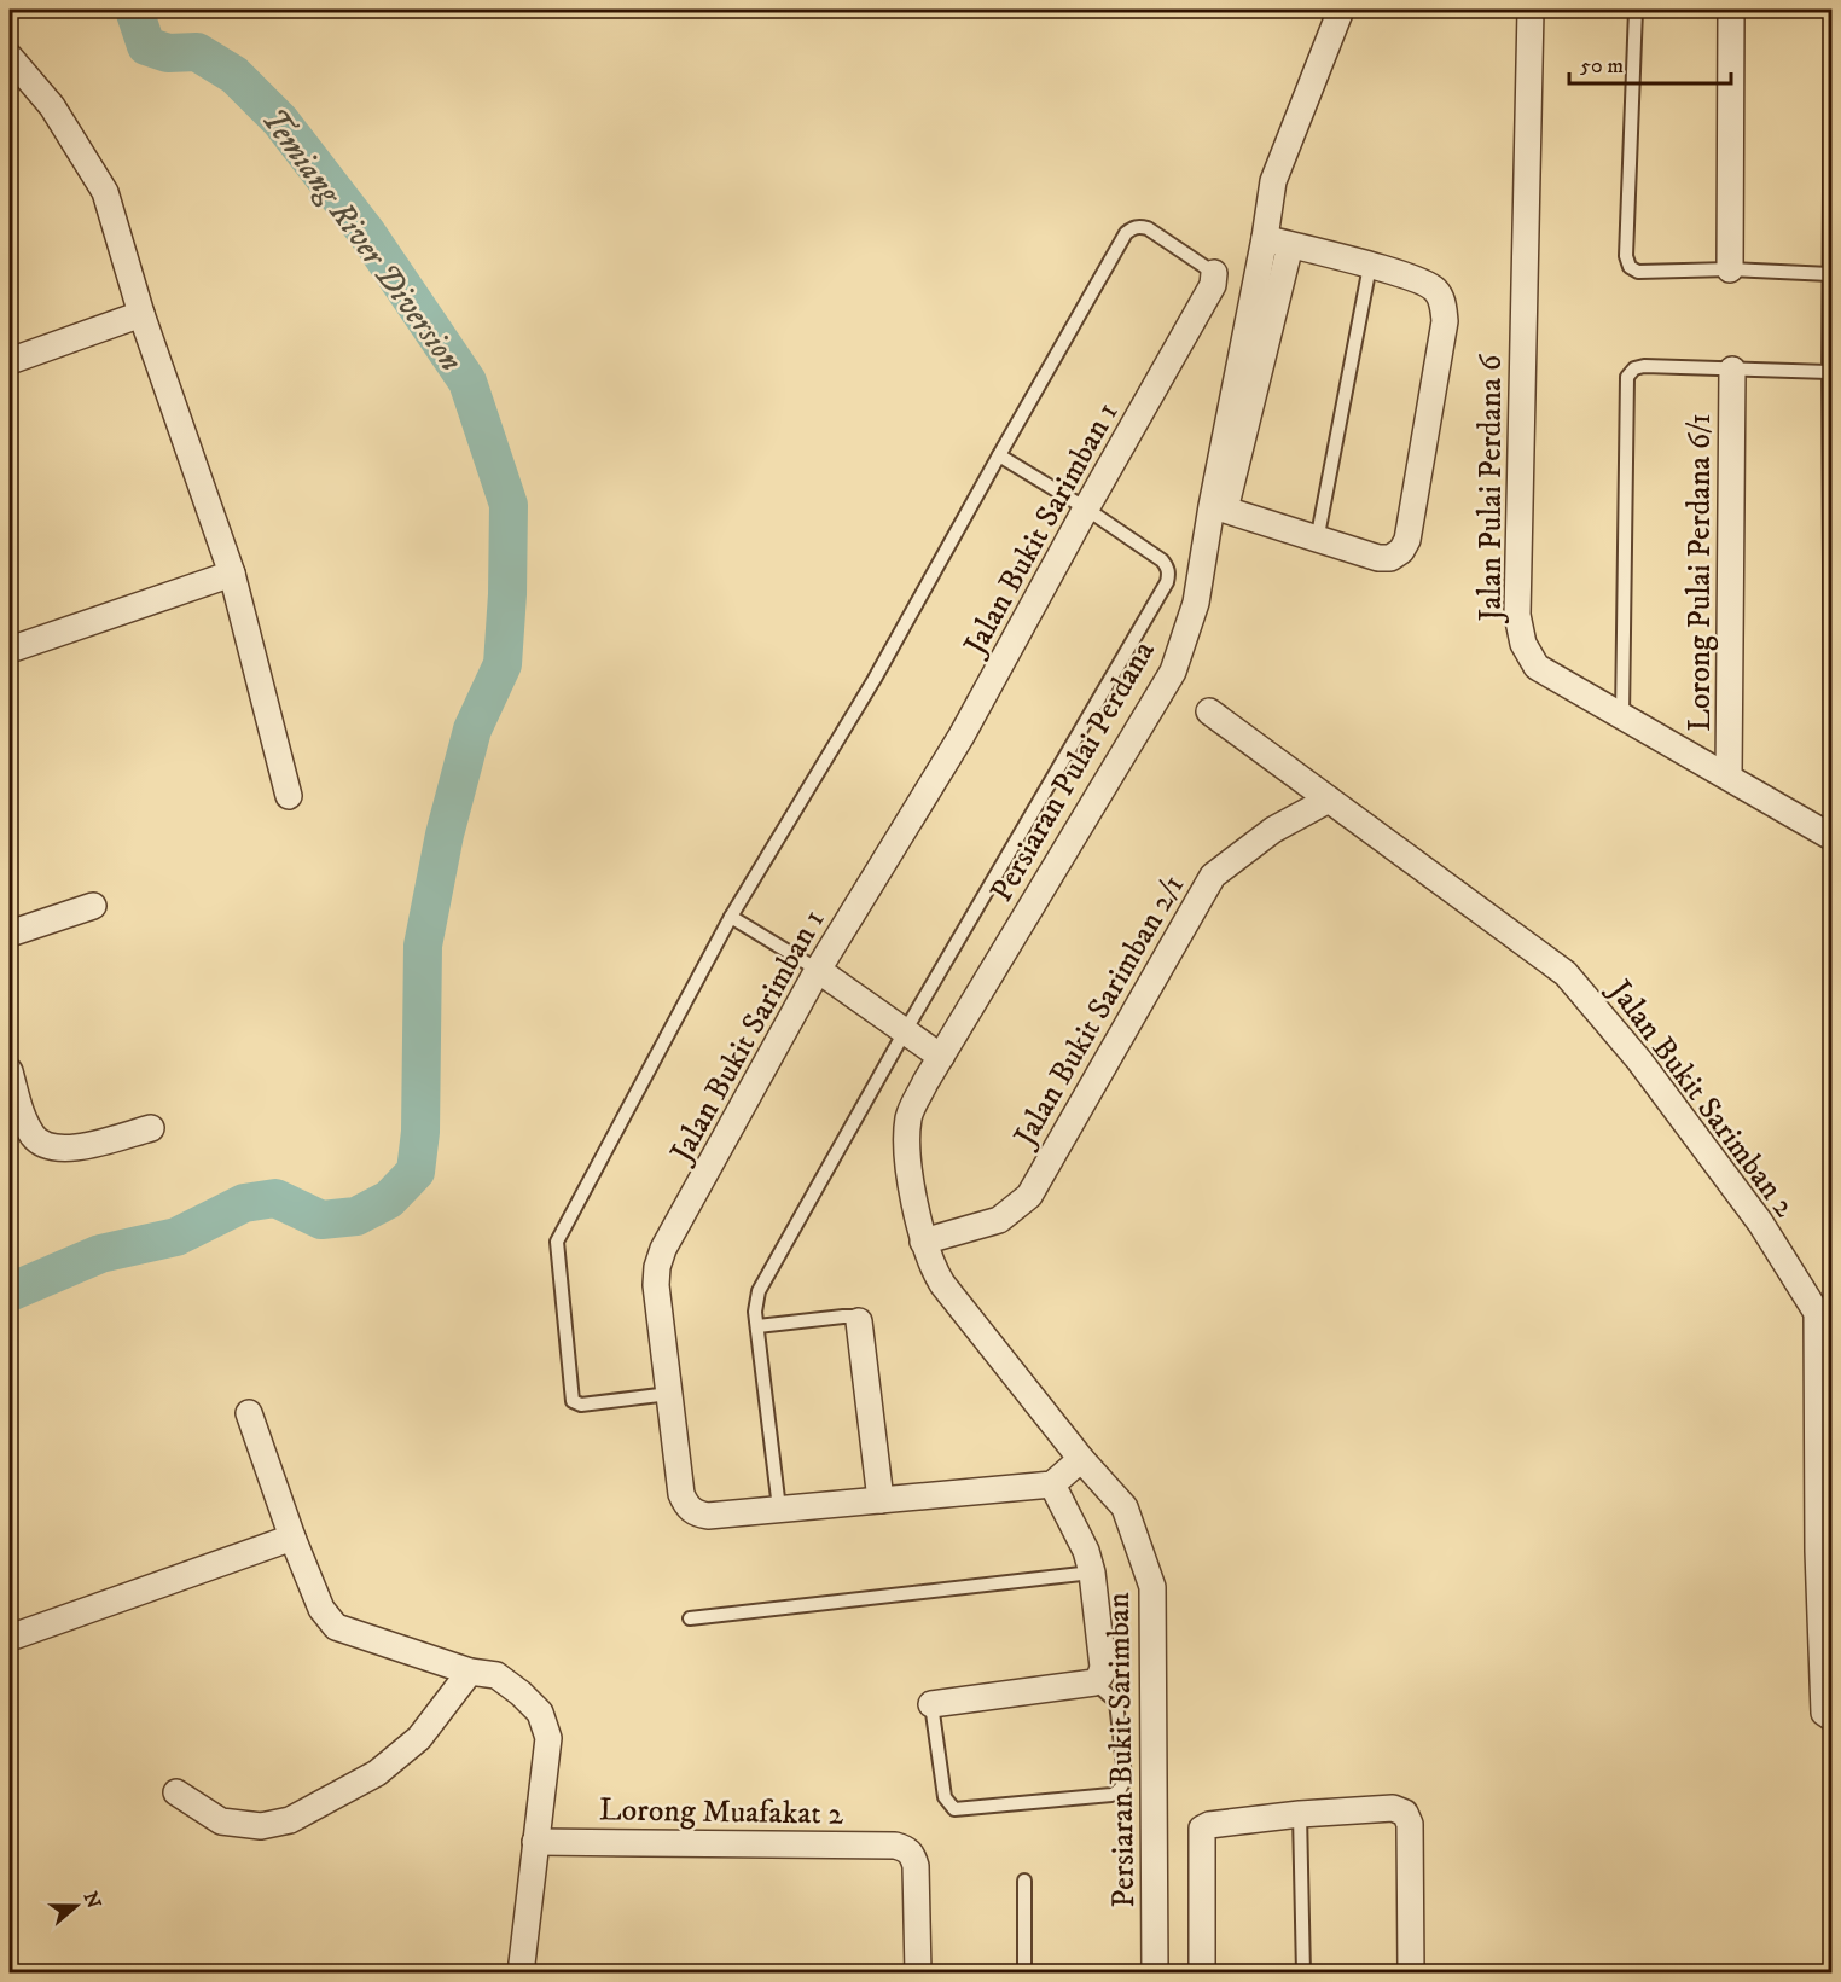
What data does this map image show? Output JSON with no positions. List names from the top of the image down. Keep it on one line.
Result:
{"streets":{"street":["Jalan Pulai Perdana 6","Jalan Bukit Sarimban 1","Lorong Pulai Perdana 6/1","Persiaran Pulai Perdana","Jalan Bukit Sarimban 2/1","Jalan Bukit Sarimban 2","Persiaran Bukit Sarimban","Lorong Muafakat 2"]},"crossings":[["Jalan Pulai Perdana 6","Lorong Pulai Perdana 6/1"],["Persiaran Pulai Perdana","Jalan Bukit Sarimban 2/1"],["Persiaran Pulai Perdana","Persiaran Bukit Sarimban"],["Jalan Bukit Sarimban 2/1","Jalan Bukit Sarimban 2"]],"water":["Temiang River Diversion"],"scale_bar":"50 m","north":"right"}
